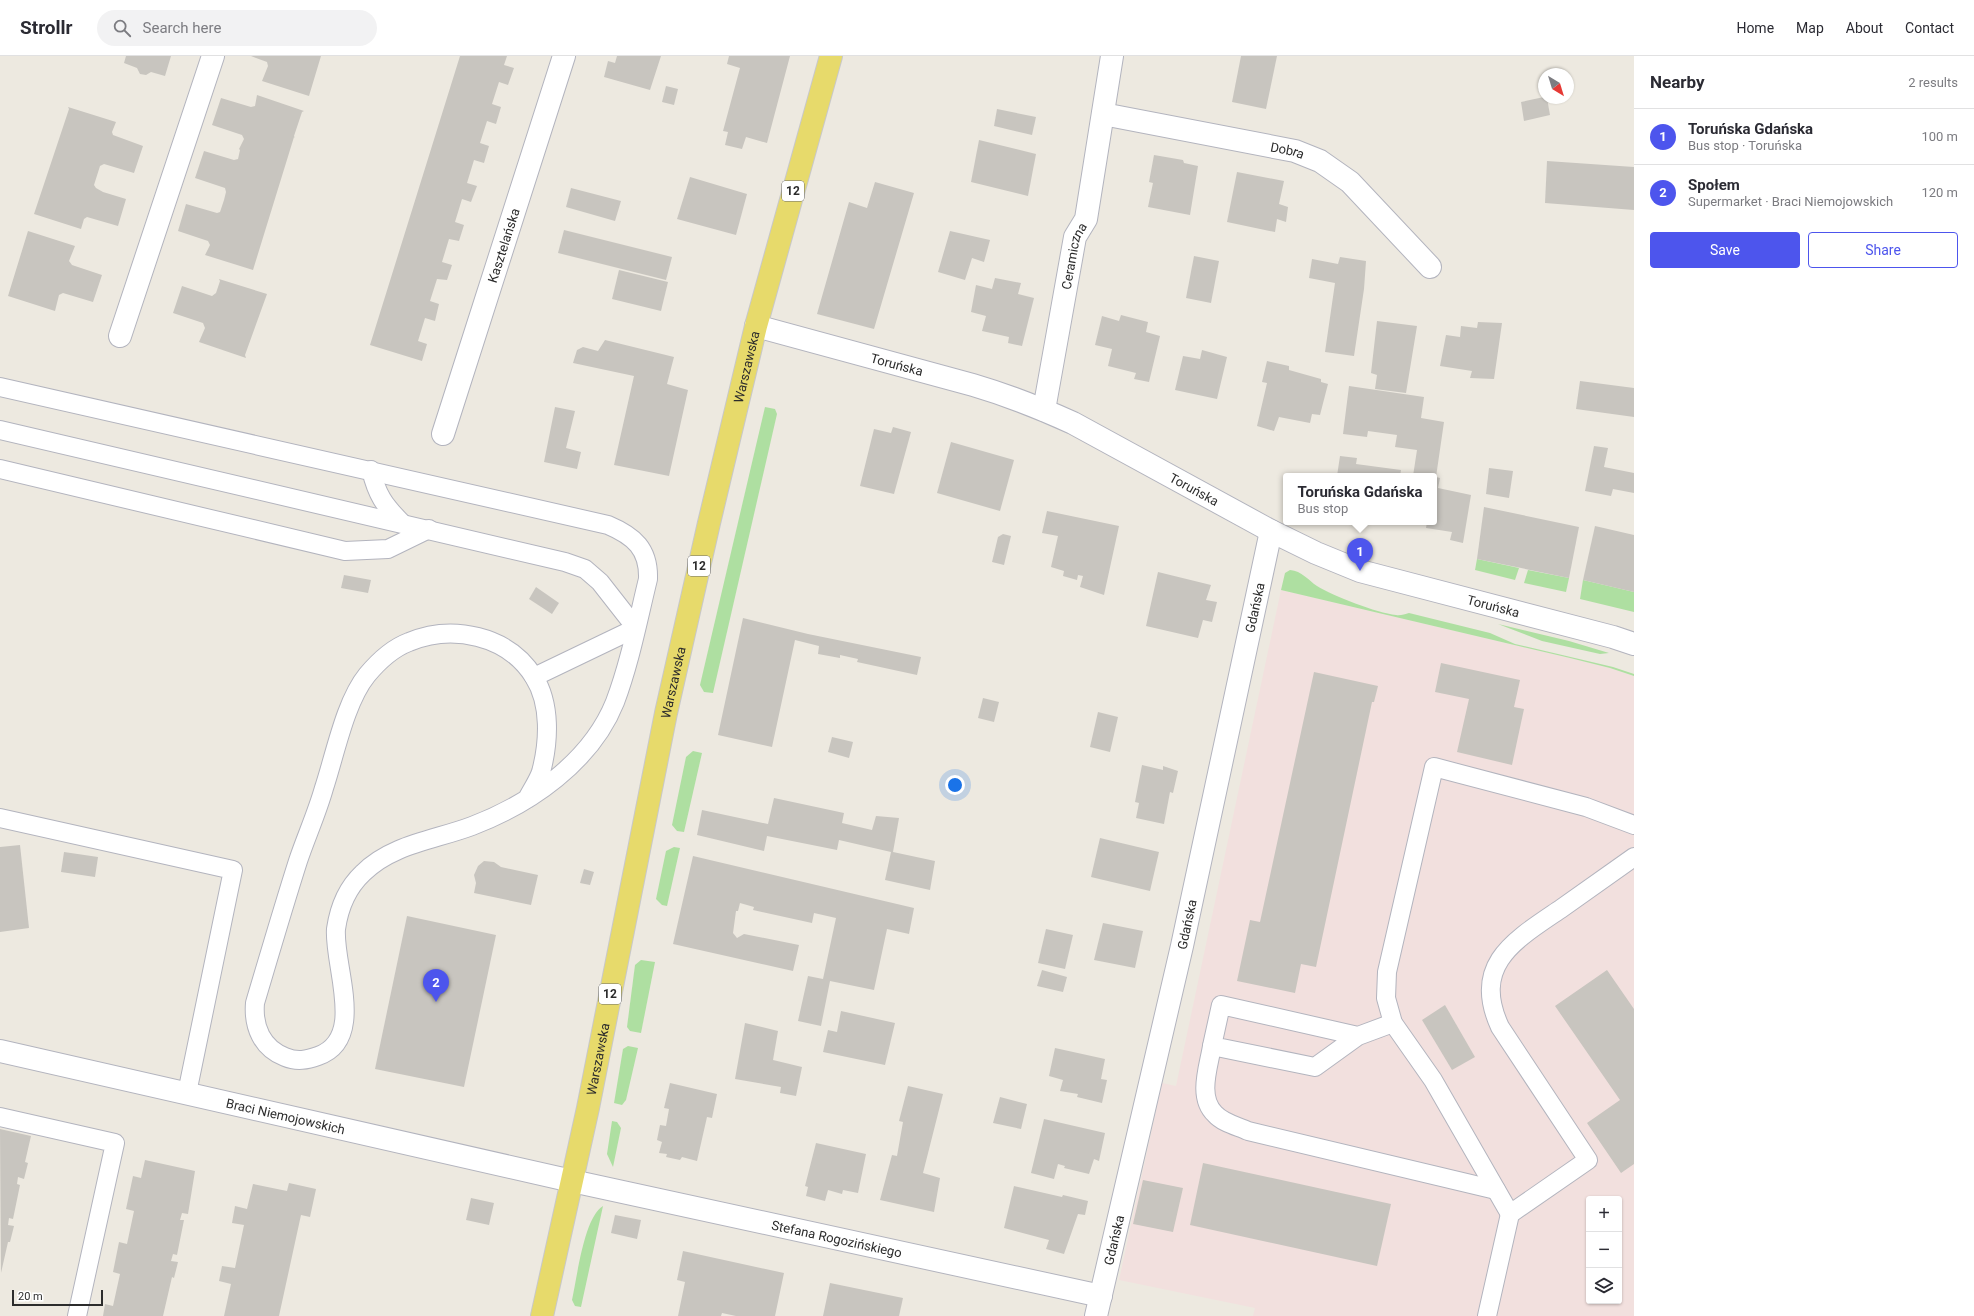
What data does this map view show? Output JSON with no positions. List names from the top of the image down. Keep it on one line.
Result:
{"streets":{"main road":["12","Warszawska"],"street":["Dobra","Kasztelańska","Ceramiczna","Toruńska","Gdańska","Braci Niemojowskich","Stefana Rogozińskiego"]},"crossings":[["Dobra","Ceramiczna"],["Ceramiczna","Toruńska"],["Toruńska","Warszawska"],["Toruńska","Gdańska"],["Warszawska","Braci Niemojowskich"],["Warszawska","Stefana Rogozińskiego"],["Gdańska","Stefana Rogozińskiego"],["Braci Niemojowskich","Stefana Rogozińskiego"]],"scale_bar":"20 m","north":"bottom right","page":{"header":"Strollr","search":"Search here","nav":["Home","Map","About","Contact"],"heading":["Nearby","2 results"],"list":[{"mark":"1","name":"Toruńska Gdańska","note":"Bus stop · Toruńska","value":"100 m"},{"mark":"2","name":"Społem","note":"Supermarket · Braci Niemojowskich","value":"120 m"}],"buttons":["Save","Share"],"popup":["Toruńska Gdańska","Bus stop"],"pins":["1","2"],"map_buttons":["+","−"],"scale":"20 m"}}
